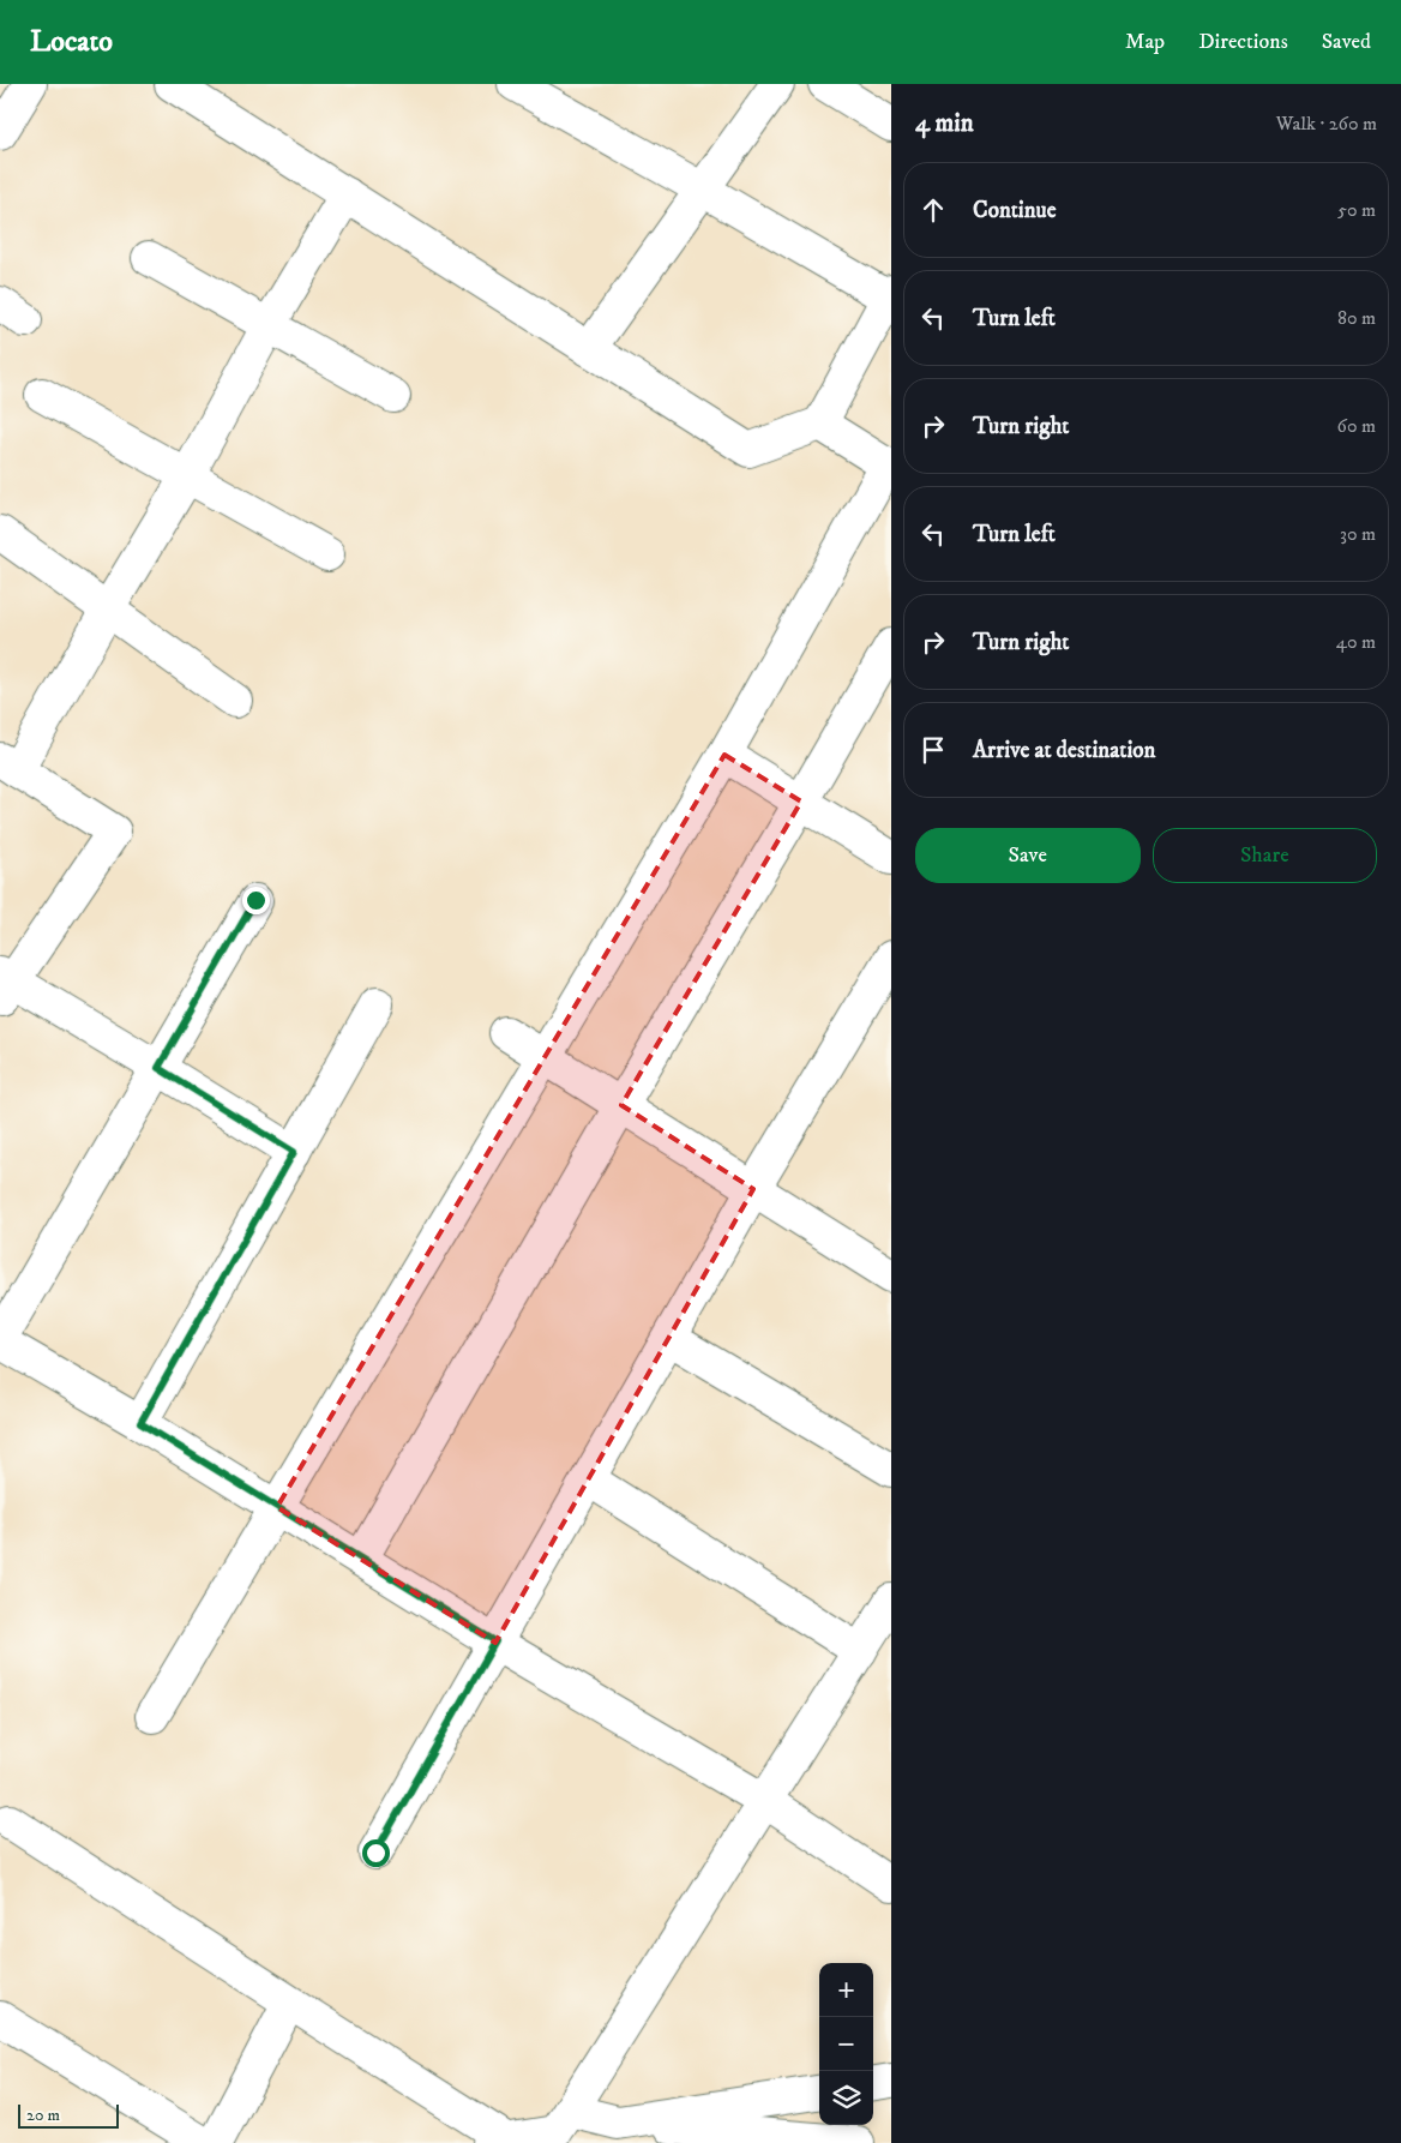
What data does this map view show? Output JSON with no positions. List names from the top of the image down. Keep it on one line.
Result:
{"scale_bar":"20 m","page":{"header":"Locato","nav":["Map","Directions","Saved"],"heading":["4 min","Walk · 260 m"],"list":[["Continue","50 m"],["Turn left","80 m"],["Turn right","60 m"],["Turn left","30 m"],["Turn right","40 m"],"Arrive at destination"],"buttons":["Save","Share"],"map_buttons":["+","−"],"scale":"20 m"}}
